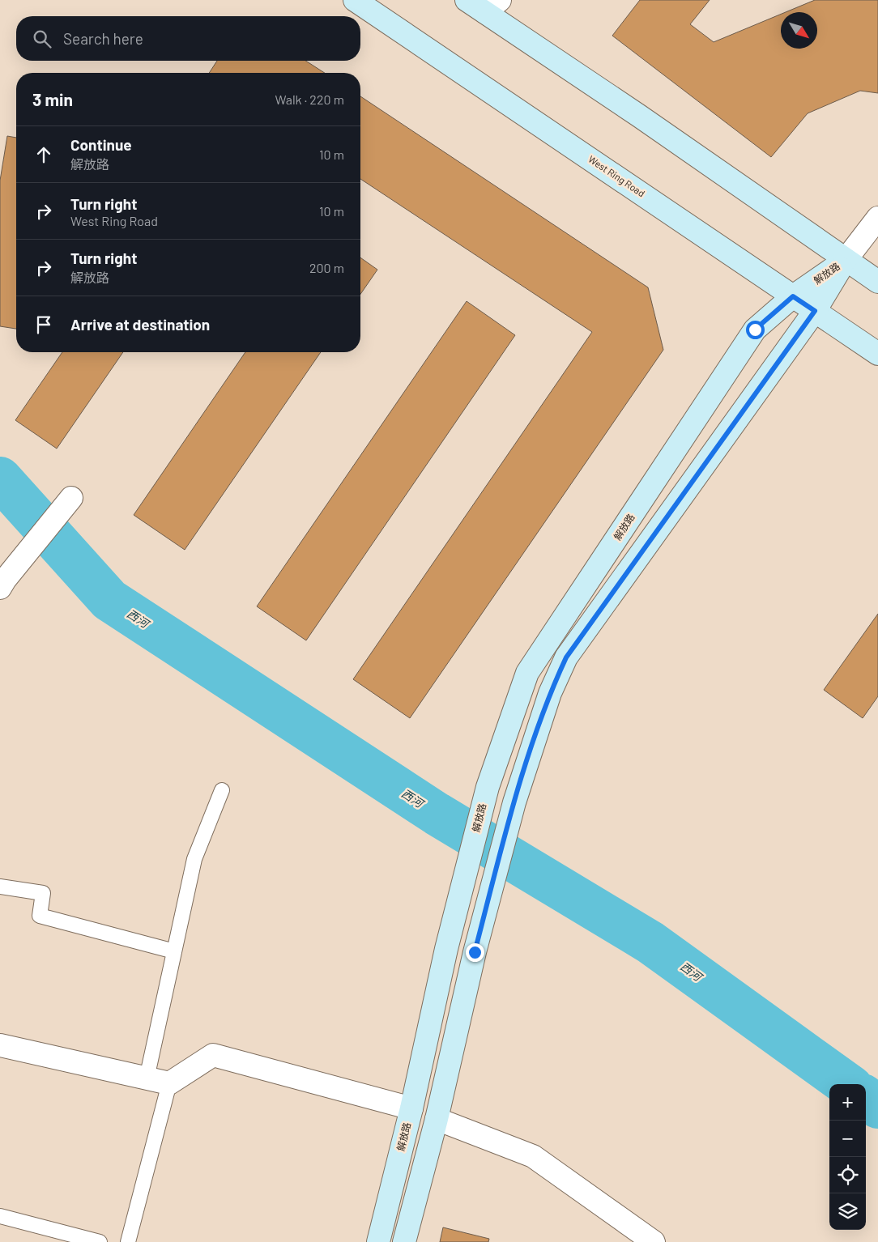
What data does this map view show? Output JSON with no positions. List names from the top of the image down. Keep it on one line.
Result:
{"streets":{"street":["West Ring Road","解放路"]},"crossings":[["West Ring Road","解放路"]],"water":["西河"],"north":"bottom right","page":{"search":"Search here","heading":["3 min","Walk · 220 m"],"list":[["Continue","解放路","10 m"],["Turn right","West Ring Road","10 m"],["Turn right","解放路","200 m"],"Arrive at destination"],"map_buttons":["+","−"]}}
